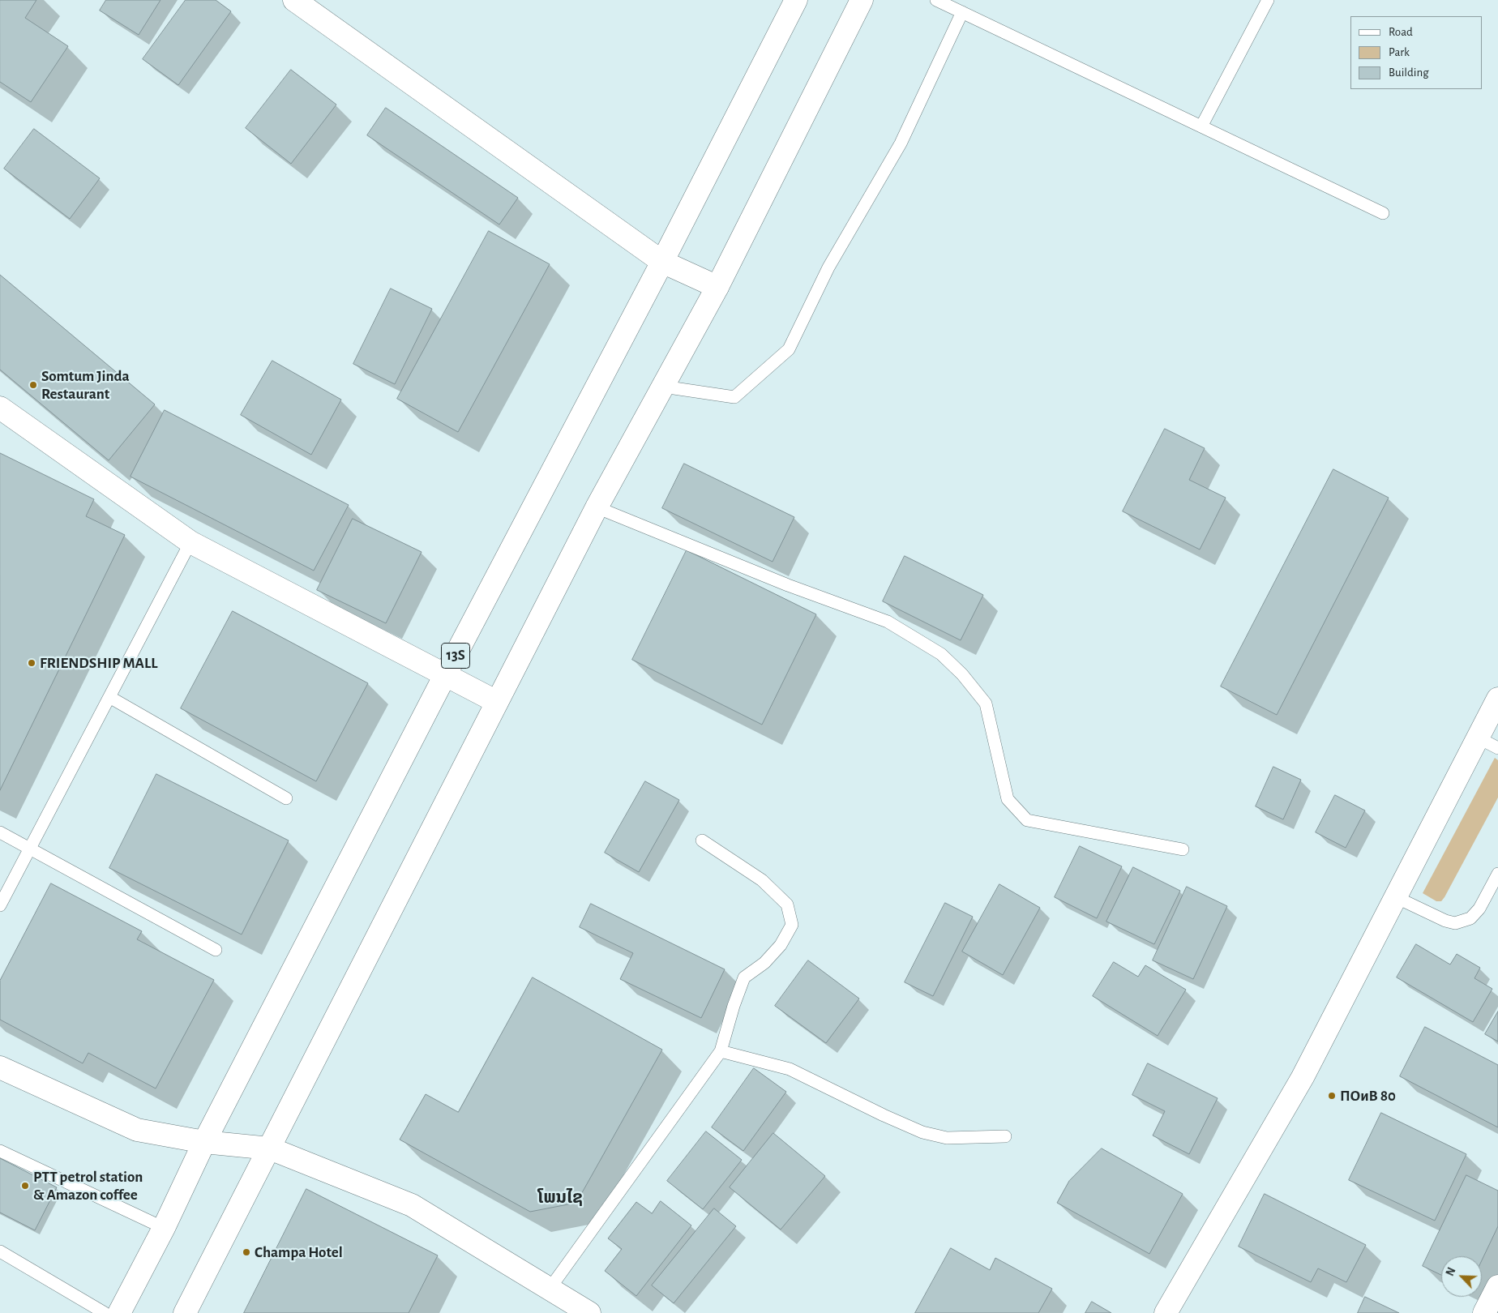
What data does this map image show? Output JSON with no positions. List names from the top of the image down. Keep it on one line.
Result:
{"streets":{"main road":["13S"]},"districts":["ໂພນໄຊ"],"places":["Somtum Jinda Restaurant","FRIENDSHIP MALL","ПОиВ 80","PTT petrol station & Amazon coffee","Champa Hotel"],"legend":["Road","Park","Building"],"north":"top left"}
